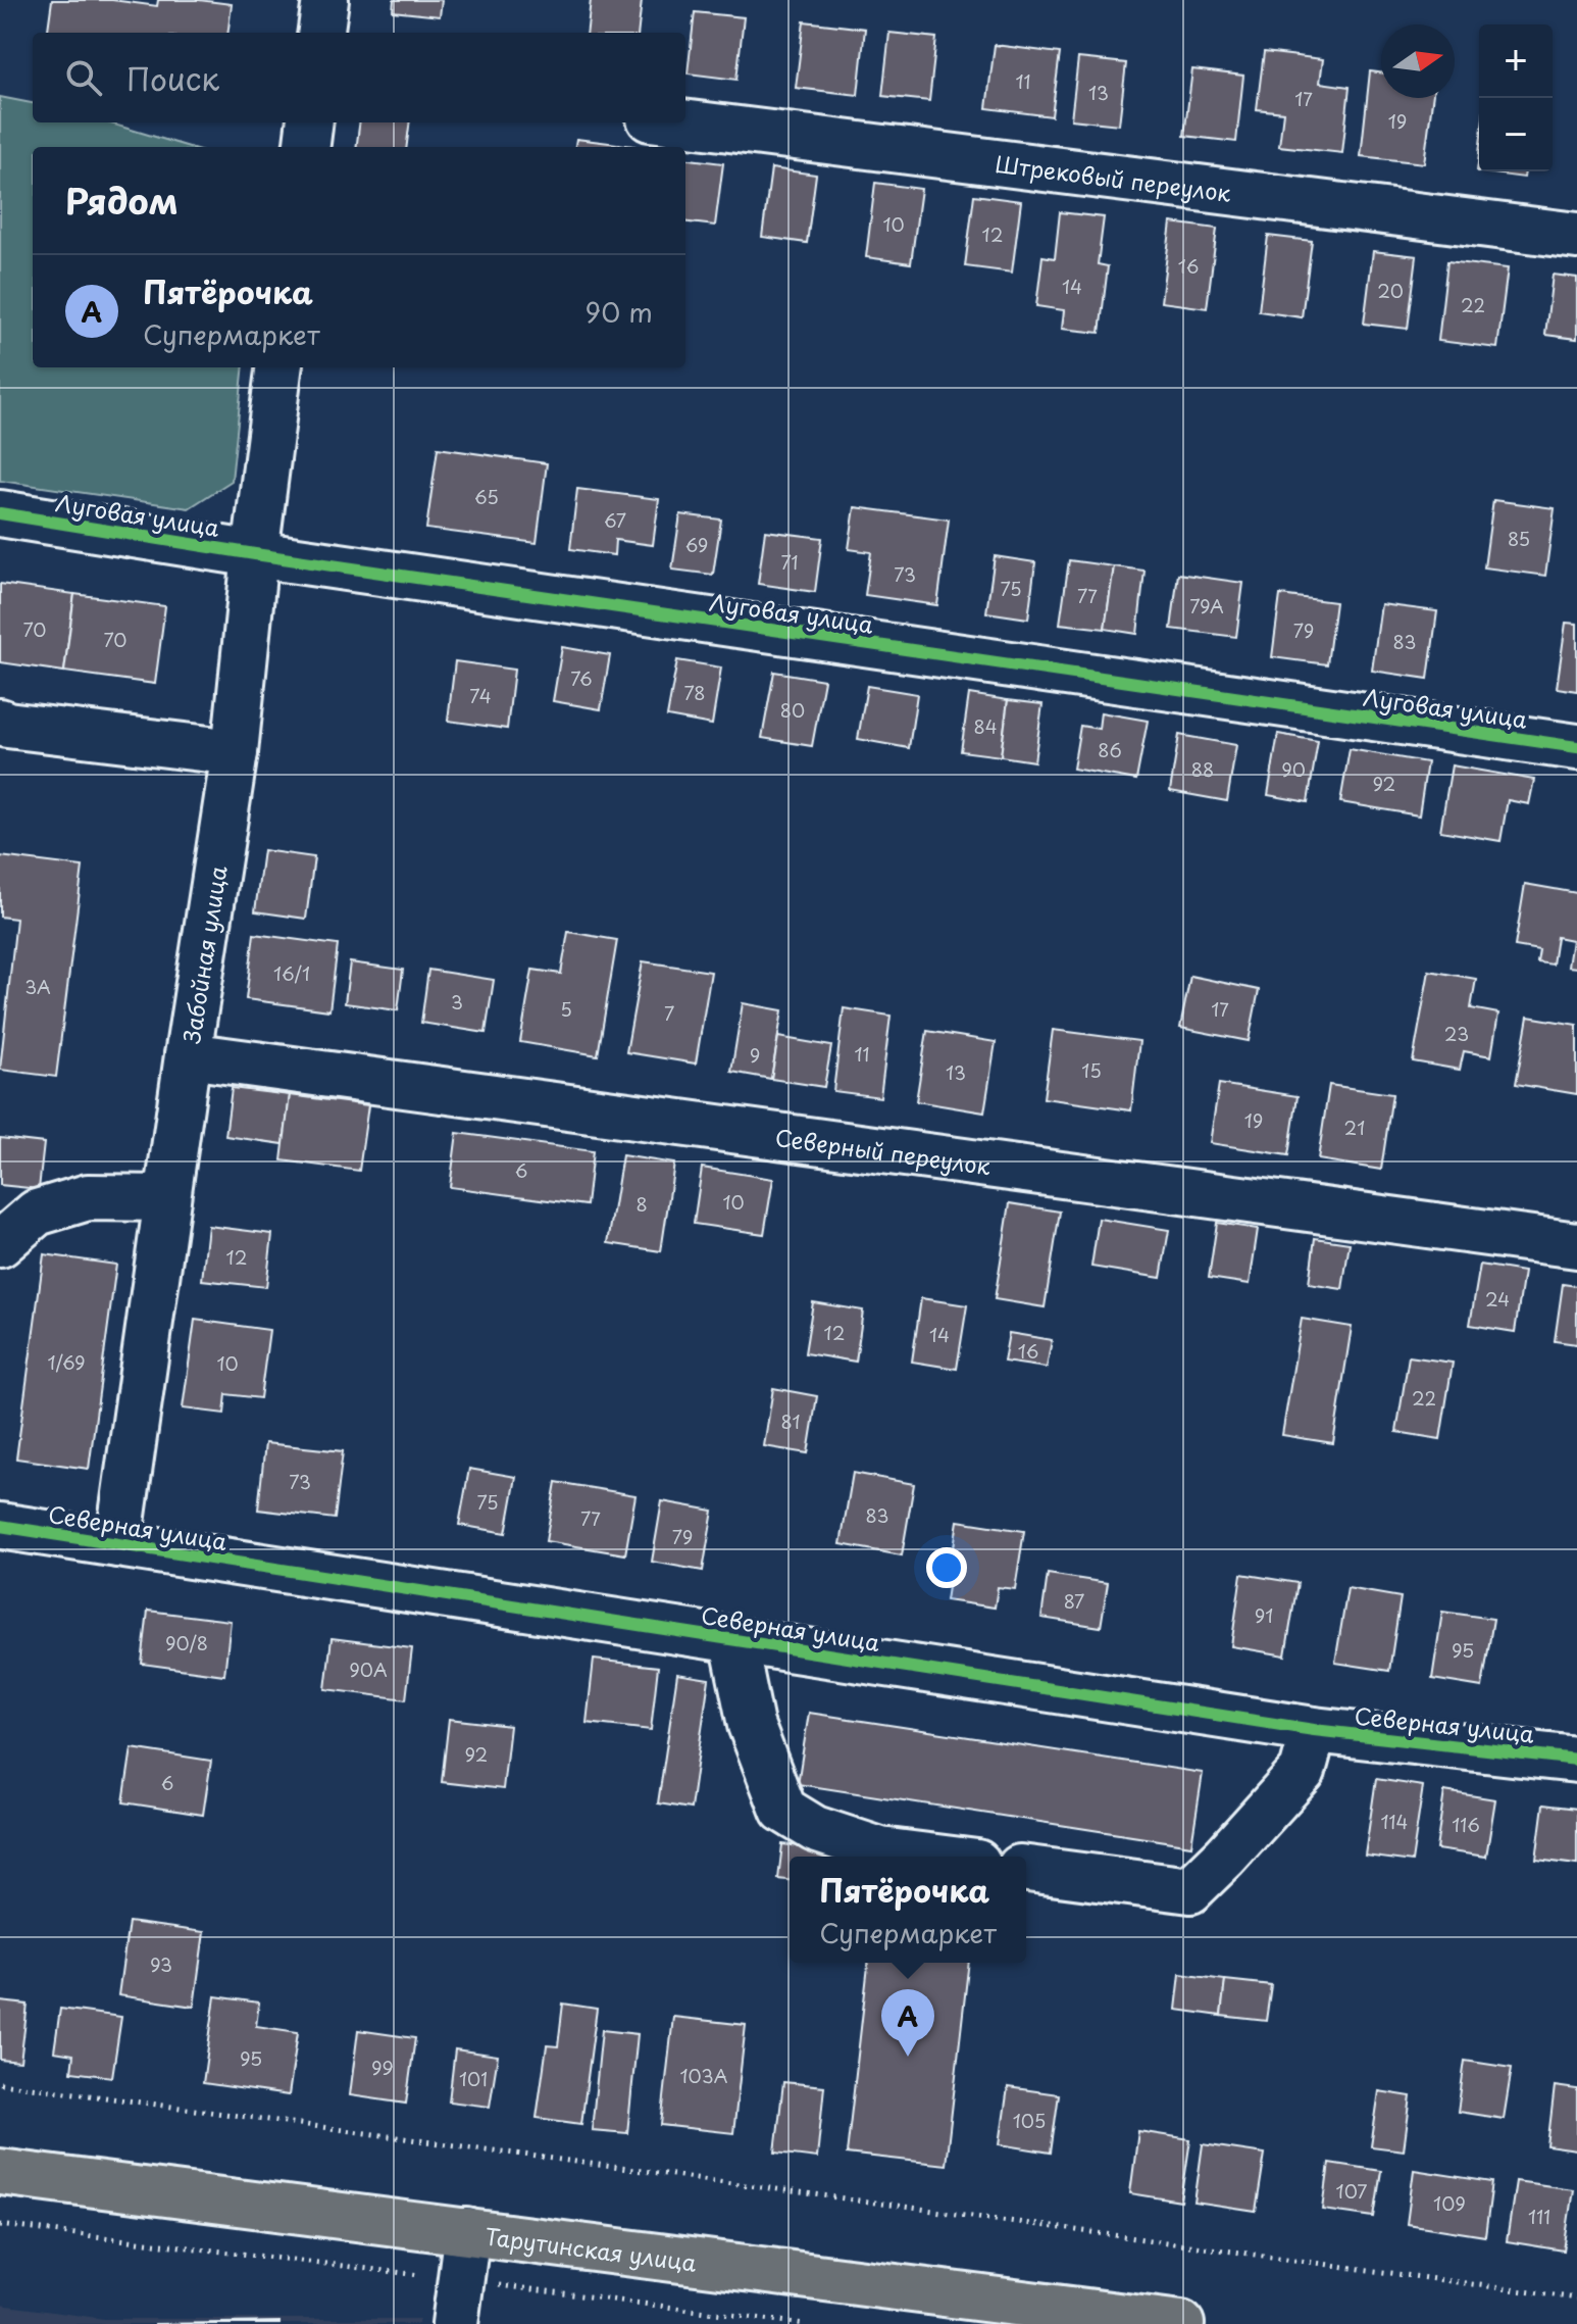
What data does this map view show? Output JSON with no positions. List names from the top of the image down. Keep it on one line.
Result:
{"streets":{"main road":["Тарутинская улица"],"street":["Штрековый переулок","Луговая улица","Забойная улица","Северный переулок","Северная улица"]},"crossings":[["Луговая улица","Забойная улица"],["Забойная улица","Северный переулок"],["Забойная улица","Северная улица"]],"house_numbers":["11","13","17","19","10","12","16","14","20","22","65","67","85","69","71","73","75","77","79А","70","79","70","83","76","78","74","80","84","86","88","90","92","16/1","3А","3","5","17","7","23","11","9","15","13","19","21","6","10","8","12","24","12","14","16","1/69","10","22","81","73","75","83","77","79","87","91","90/8","95","90А","92","6","114","116","93","95","99","103А","101","105","107","109","111"],"north":"right","page":{"map_buttons":["+","−"],"search":"Поиск","heading":"Рядом","list":[{"mark":"A","name":"Пятёрочка","note":"Супермаркет","value":"90 m"}],"popup":["Пятёрочка","Супермаркет"],"pins":"A"}}
